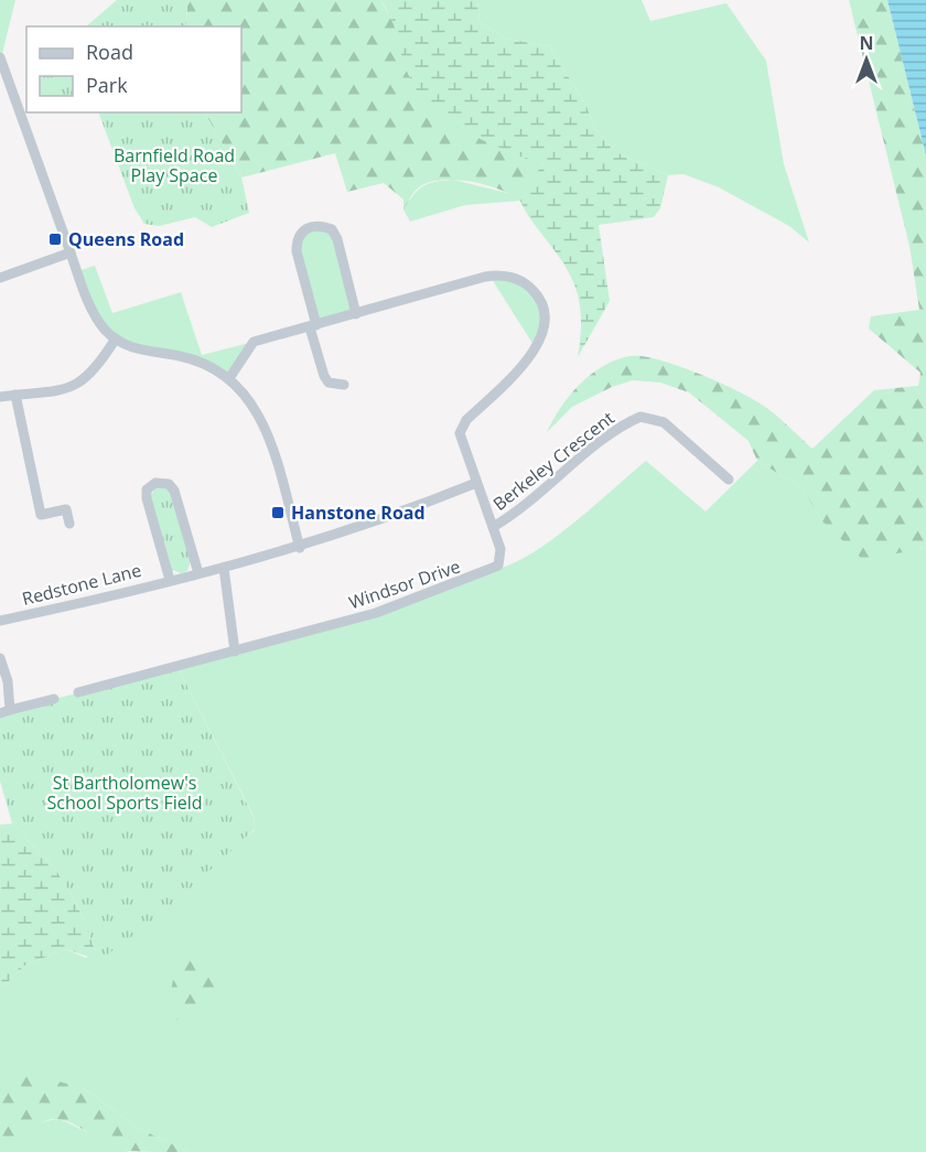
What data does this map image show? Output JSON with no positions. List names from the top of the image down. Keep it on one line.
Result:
{"streets":{"street":["Berkeley Crescent","Redstone Lane","Windsor Drive"]},"crossings":[["Berkeley Crescent","Windsor Drive"],["Redstone Lane","Windsor Drive"]],"parks":["Barnfield Road Play Space","St Bartholomew's School Sports Field"],"places":{"transit":["Queens Road","Hanstone Road"]},"legend":["Road","Park"],"north":"top"}
